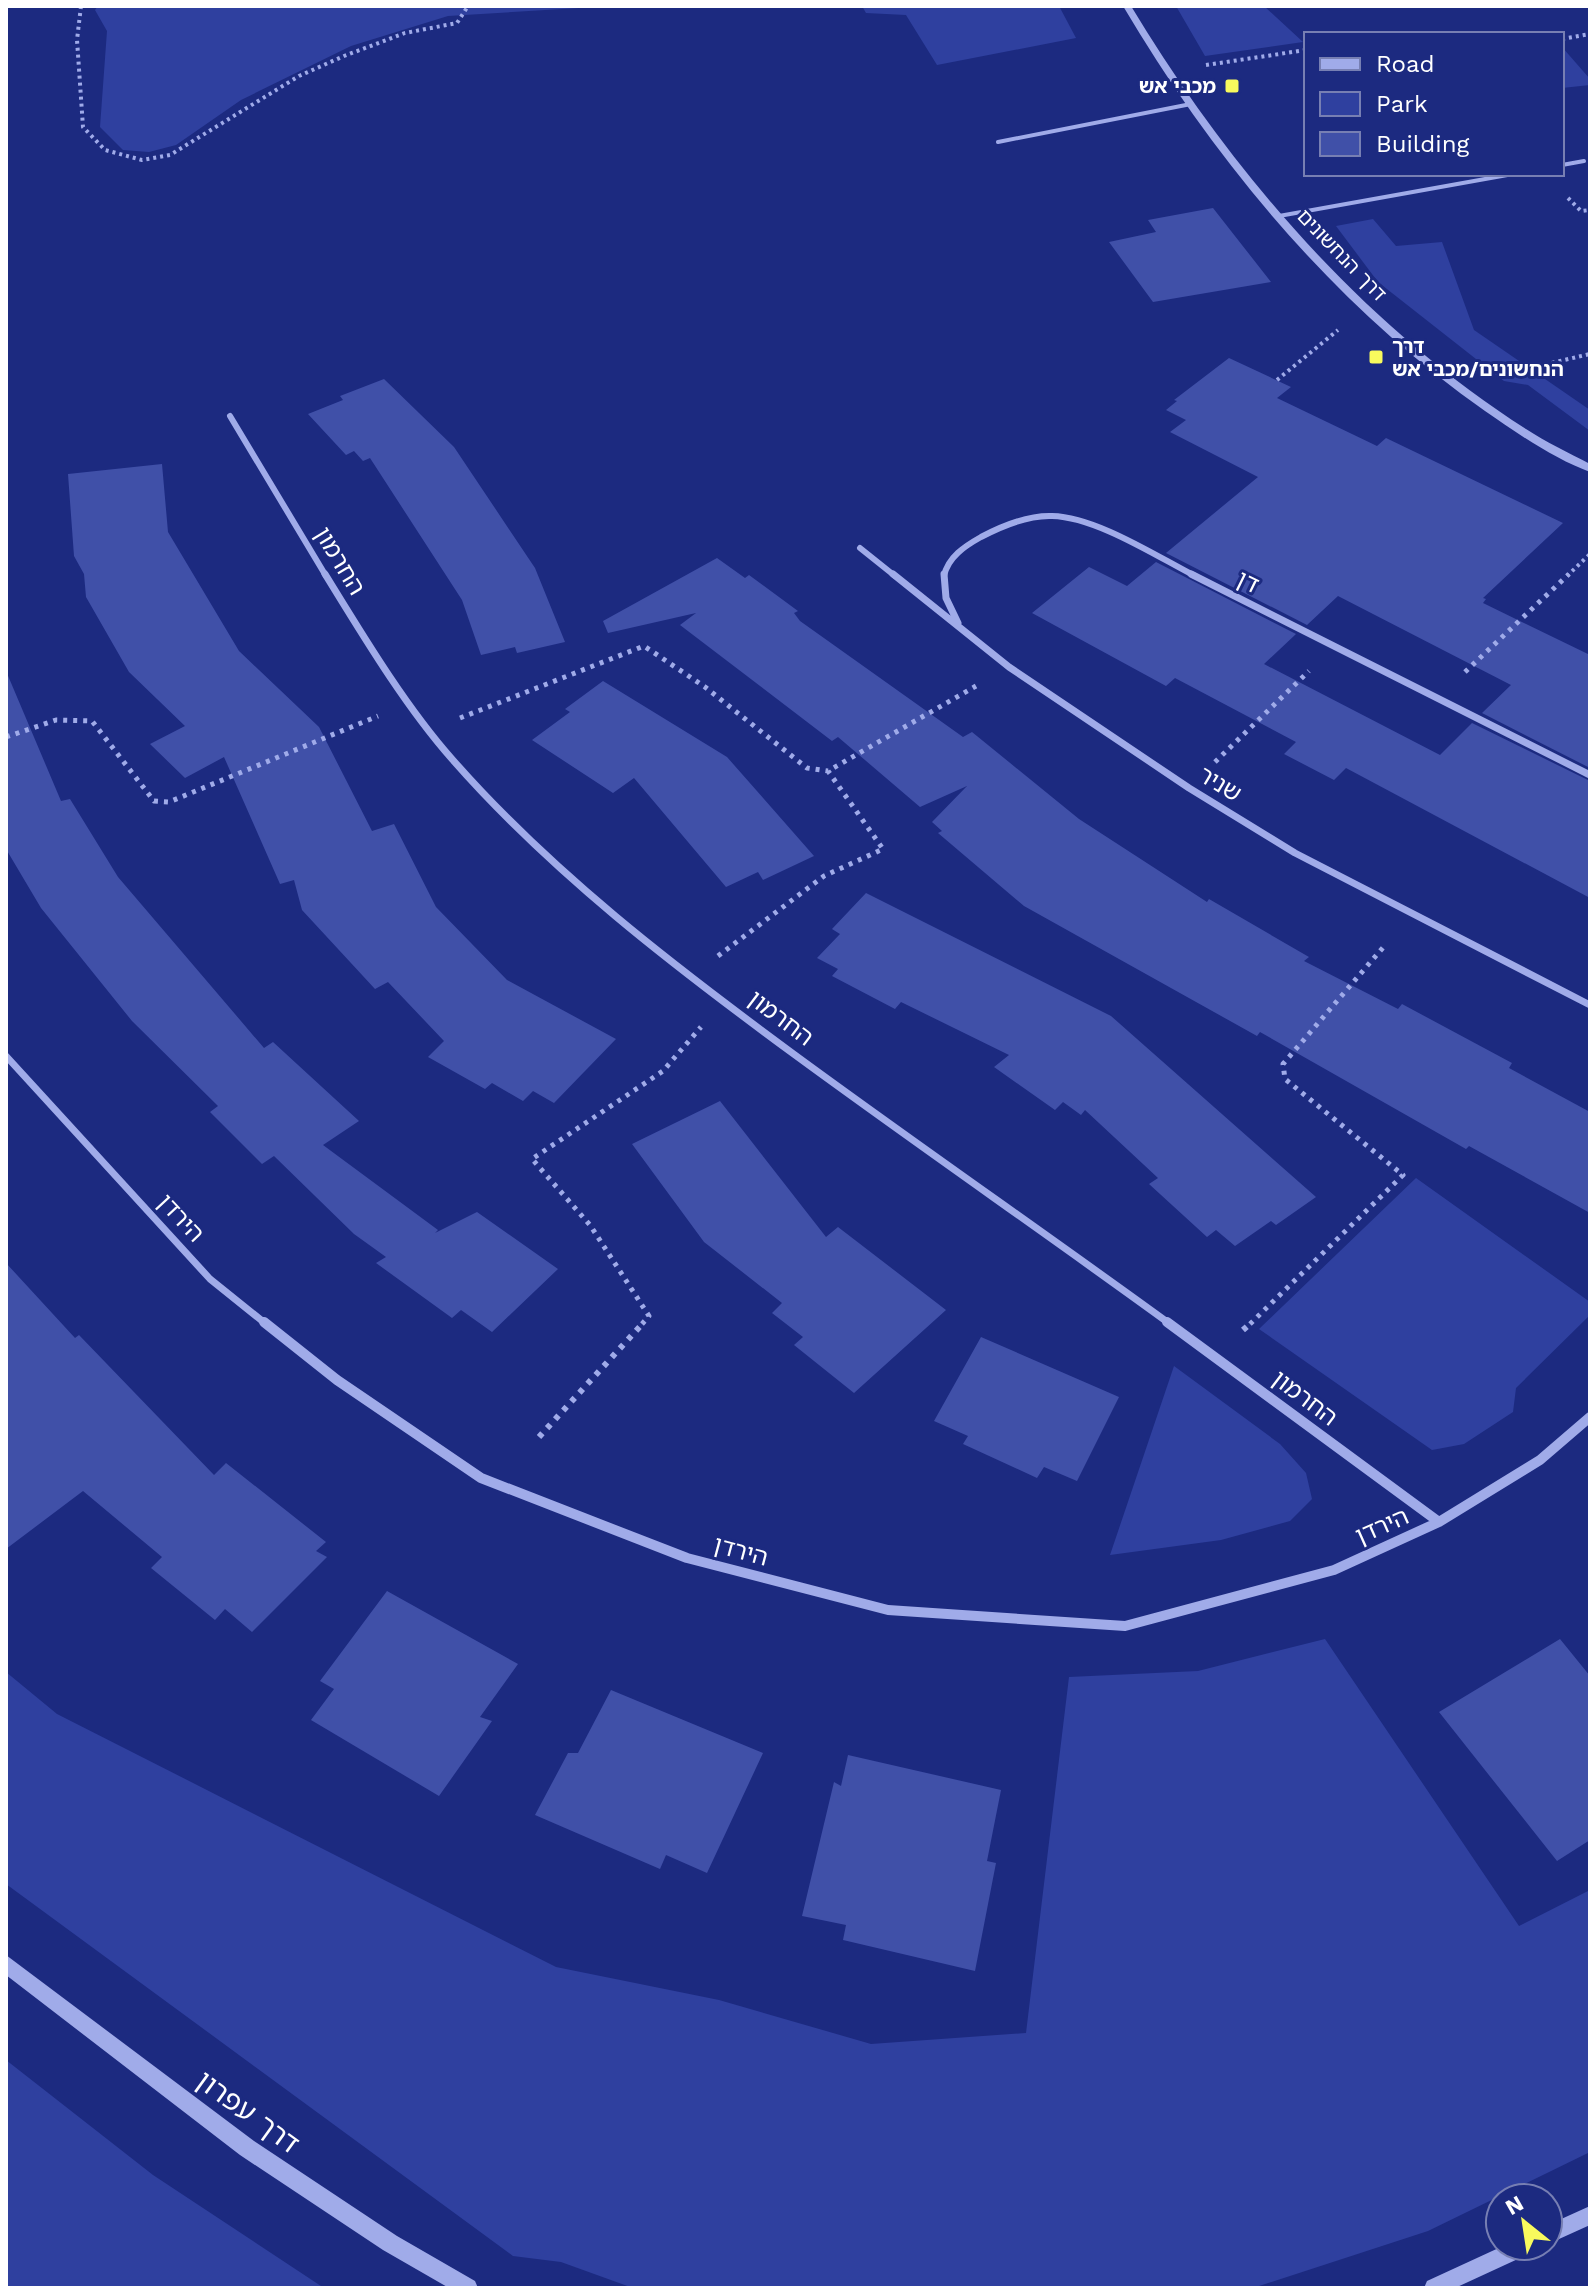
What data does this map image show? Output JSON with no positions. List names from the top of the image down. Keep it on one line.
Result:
{"streets":{"street":["דרך הנחשונים","החרמון","דן","שניר","הירדן","דרך עפרון"]},"crossings":[["החרמון","הירדן"],["דן","שניר"]],"places":{"transit":["מכבי אש","דרך הנחשונים/מכבי אש"]},"legend":["Road","Park","Building"],"north":"top left"}
